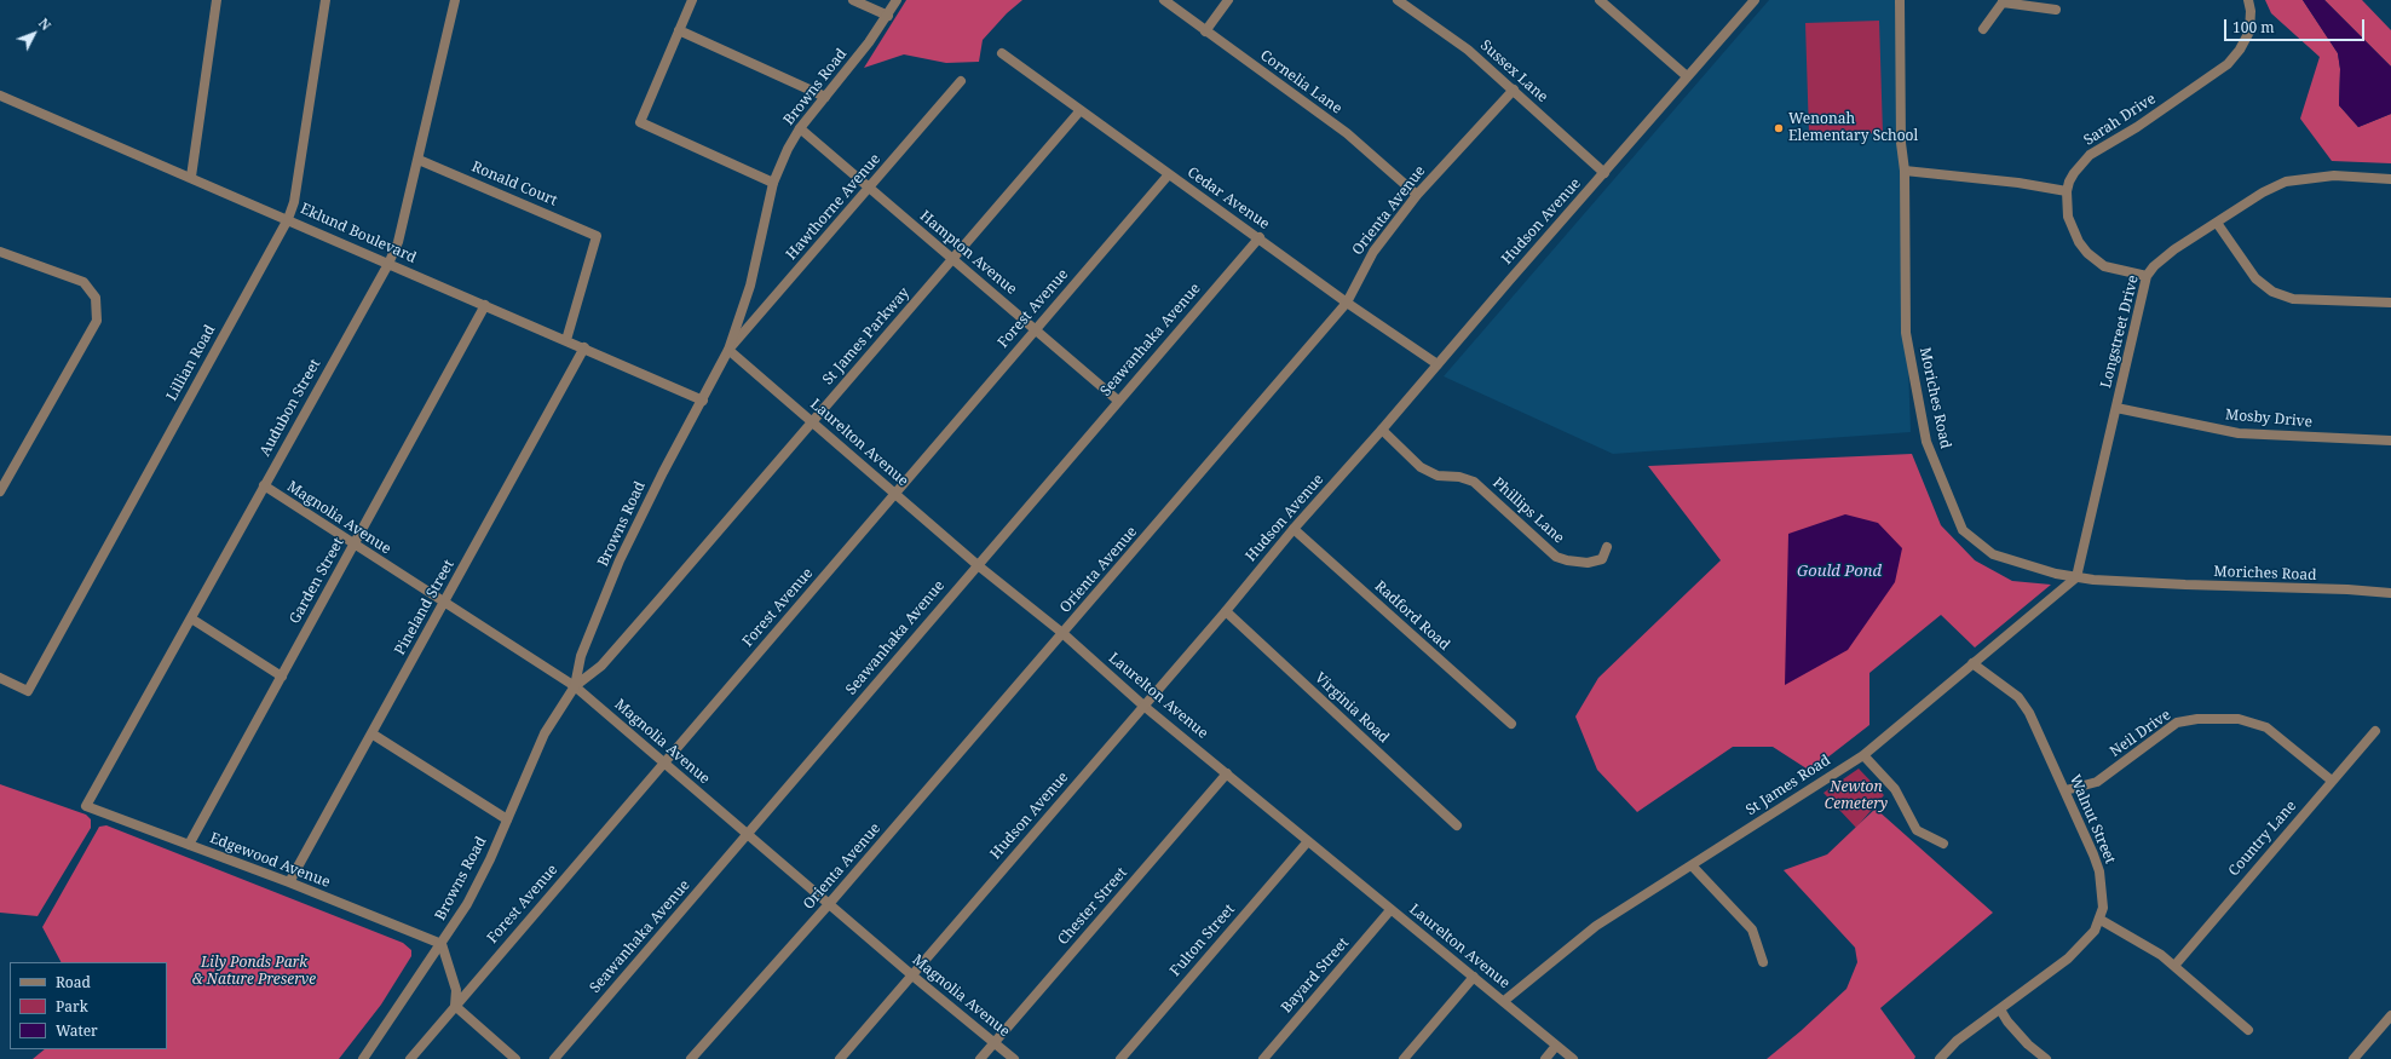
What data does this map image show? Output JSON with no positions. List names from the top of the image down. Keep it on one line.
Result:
{"streets":{"street":["Sussex Lane","Cornelia Lane","Browns Road","Sarah Drive","Ronald Court","Cedar Avenue","Hawthorne Avenue","Orienta Avenue","Hudson Avenue","Eklund Boulevard","Hampton Avenue","Forest Avenue","Longstreet Drive","St James Parkway","Seawanhaka Avenue","Lillian Road","Moriches Road","Audubon Street","Mosby Drive","Laurelton Avenue","Phillips Lane","Magnolia Avenue","Garden Street","Pineland Street","Radford Road","Virginia Road","Neil Drive","St James Road","Walnut Street","Country Lane","Edgewood Avenue","Chester Street","Fulton Street","Bayard Street"]},"crossings":[["Sussex Lane","Orienta Avenue"],["Sussex Lane","Hudson Avenue"],["Cornelia Lane","Orienta Avenue"],["Browns Road","Hawthorne Avenue"],["Browns Road","Eklund Boulevard"],["Browns Road","Hampton Avenue"],["Browns Road","St James Parkway"],["Browns Road","Laurelton Avenue"],["Browns Road","Magnolia Avenue"],["Browns Road","Edgewood Avenue"],["Sarah Drive","Longstreet Drive"],["Ronald Court","Eklund Boulevard"],["Ronald Court","Audubon Street"],["Cedar Avenue","Orienta Avenue"],["Cedar Avenue","Hudson Avenue"],["Cedar Avenue","Forest Avenue"],["Cedar Avenue","St James Parkway"],["Cedar Avenue","Seawanhaka Avenue"],["Hawthorne Avenue","Hampton Avenue"],["Hawthorne Avenue","Laurelton Avenue"],["Orienta Avenue","Laurelton Avenue"],["Orienta Avenue","Magnolia Avenue"],["Hudson Avenue","Laurelton Avenue"],["Hudson Avenue","Phillips Lane"],["Hudson Avenue","Magnolia Avenue"],["Hudson Avenue","Radford Road"],["Hudson Avenue","Virginia Road"],["Eklund Boulevard","Lillian Road"],["Eklund Boulevard","Audubon Street"],["Eklund Boulevard","Garden Street"],["Eklund Boulevard","Pineland Street"],["Hampton Avenue","Forest Avenue"],["Hampton Avenue","St James Parkway"],["Hampton Avenue","Seawanhaka Avenue"],["Forest Avenue","Laurelton Avenue"],["Forest Avenue","Magnolia Avenue"],["Longstreet Drive","Moriches Road"],["Longstreet Drive","Mosby Drive"],["Longstreet Drive","St James Road"],["St James Parkway","Laurelton Avenue"],["St James Parkway","Magnolia Avenue"],["Seawanhaka Avenue","Laurelton Avenue"],["Seawanhaka Avenue","Magnolia Avenue"],["Moriches Road","St James Road"],["Audubon Street","Magnolia Avenue"],["Audubon Street","Edgewood Avenue"],["Laurelton Avenue","St James Road"],["Laurelton Avenue","Chester Street"],["Laurelton Avenue","Fulton Street"],["Laurelton Avenue","Bayard Street"],["Magnolia Avenue","Garden Street"],["Magnolia Avenue","Pineland Street"],["Magnolia Avenue","Chester Street"],["Garden Street","Edgewood Avenue"],["Pineland Street","Edgewood Avenue"],["Neil Drive","Walnut Street"],["Neil Drive","Country Lane"],["St James Road","Walnut Street"]],"water":["Gould Pond"],"parks":["Newton Cemetery","Lily Ponds Park & Nature Preserve"],"places":["Wenonah Elementary School"],"legend":["Road","Park","Water"],"scale_bar":"100 m","north":"top right"}
